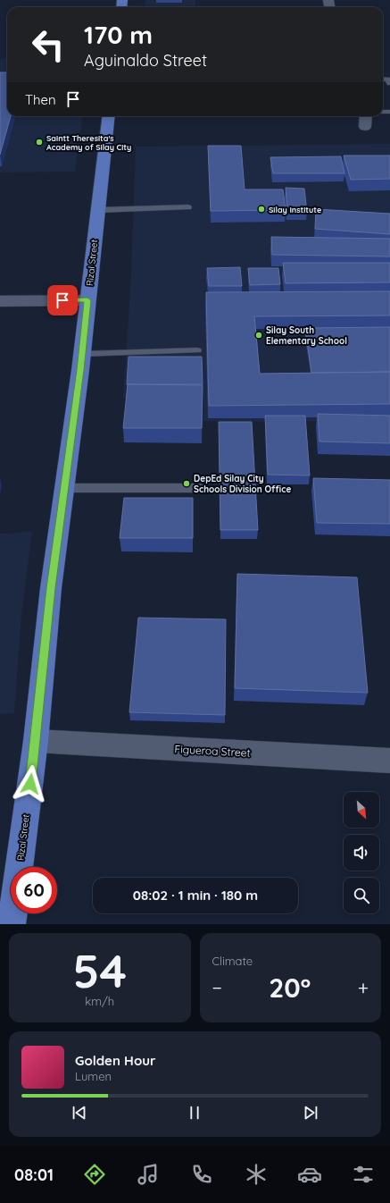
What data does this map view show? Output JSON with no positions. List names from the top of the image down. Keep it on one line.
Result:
{"streets":{"main road":["Rizal Street"],"street":["Figueroa Street"]},"crossings":[["Rizal Street","Figueroa Street"]],"places":["Saintt Theresita's Academy of Silay City","Silay Institute","Silay South Elementary School","DepEd Silay City Schools Division Office"],"north":"bottom right","page":{"turn":["170 m","Aguinaldo Street"],"then":"Then","limit":"60","trip":"08:02 · 1 min · 180 m","tile":[["54","km/h"],"Climate"],"heat":["−","20°","+"],"song":["Golden Hour","Lumen"],"tabs":"08:01"}}
